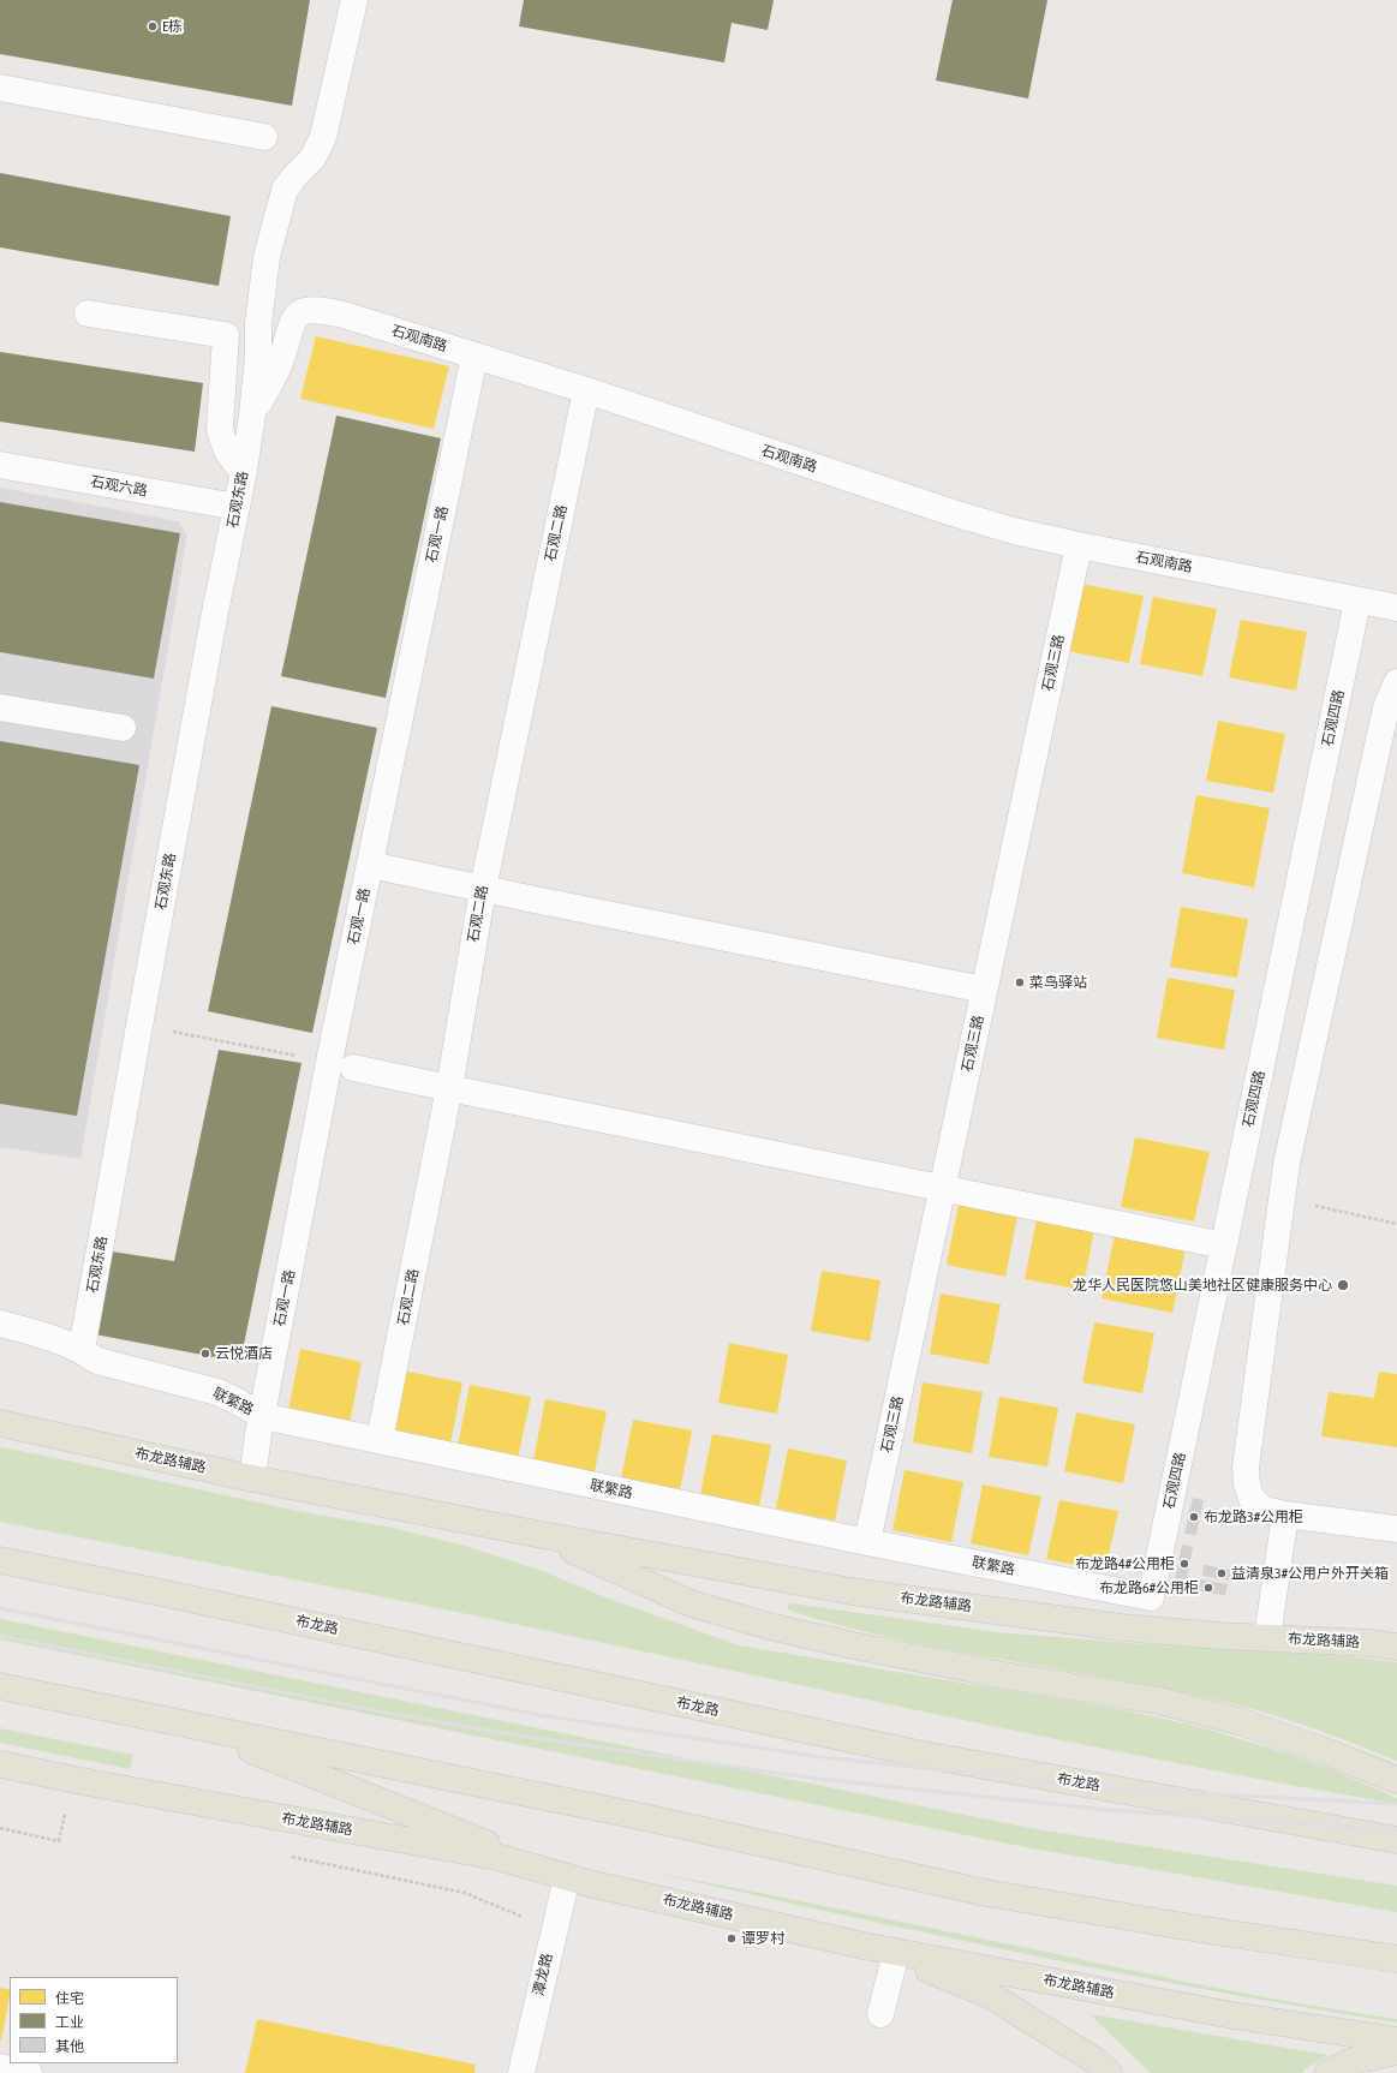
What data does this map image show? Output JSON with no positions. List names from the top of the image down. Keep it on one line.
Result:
{"streets":{"main road":["布龙路辅路","布龙路"],"street":["石观南路","石观六路","石观东路","石观二路","石观一路","石观三路","石观四路","联繁路","潭龙路"]},"crossings":[["石观南路","石观东路"],["石观南路","石观二路"],["石观南路","石观一路"],["石观南路","石观三路"],["石观南路","石观四路"],["石观六路","石观东路"],["石观东路","联繁路"],["石观二路","联繁路"],["石观一路","联繁路"],["石观一路","布龙路辅路"],["石观三路","联繁路"],["石观四路","联繁路"],["布龙路辅路","潭龙路"]],"places":["E栋","菜鸟驿站","龙华人民医院悠山美地社区健康服务中心","云悦酒店","布龙路3#公用柜","布龙路4#公用柜","益清泉3#公用户外开关箱","布龙路6#公用柜","谭罗村"],"legend":["住宅","工业","其他"]}
